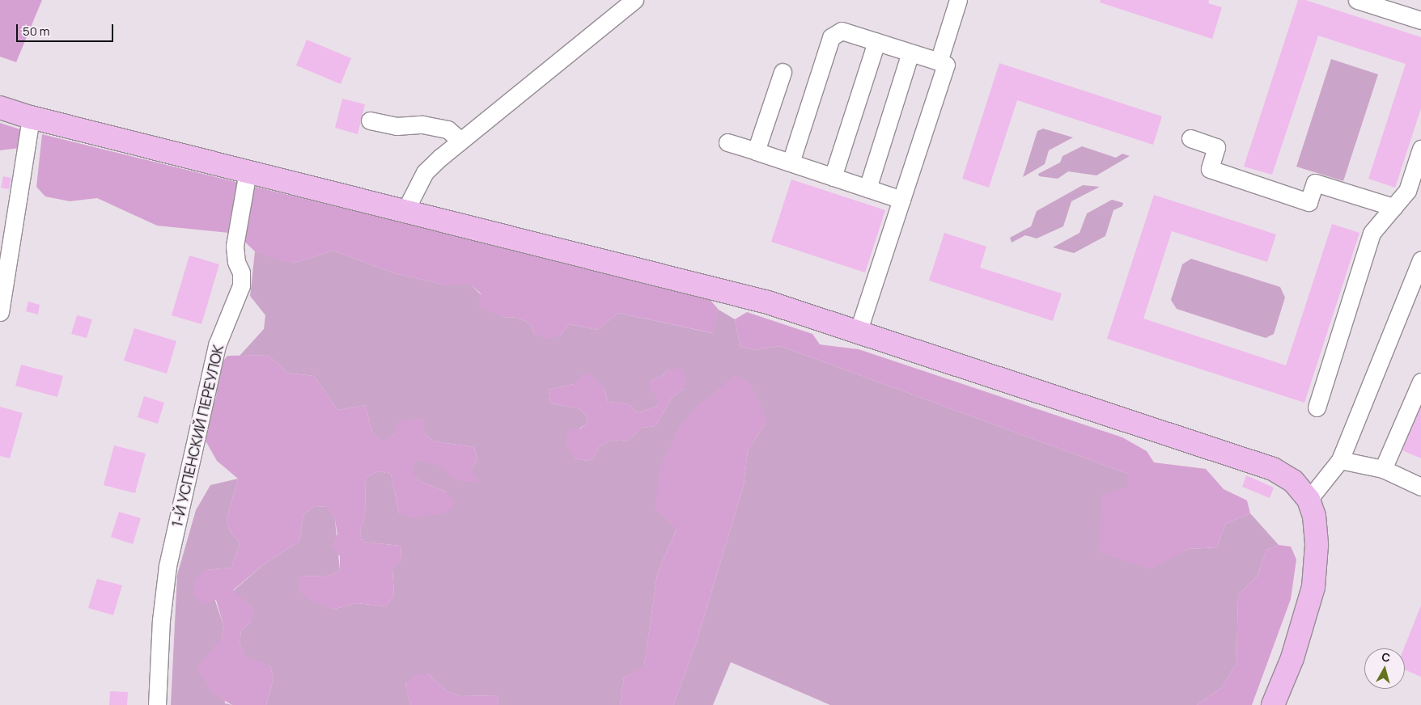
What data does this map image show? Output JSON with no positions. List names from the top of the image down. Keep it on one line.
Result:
{"streets":{"street":["1-Й УСПЕНСКИЙ ПЕРЕУЛОК"]},"scale_bar":"50 m","north":"top"}
